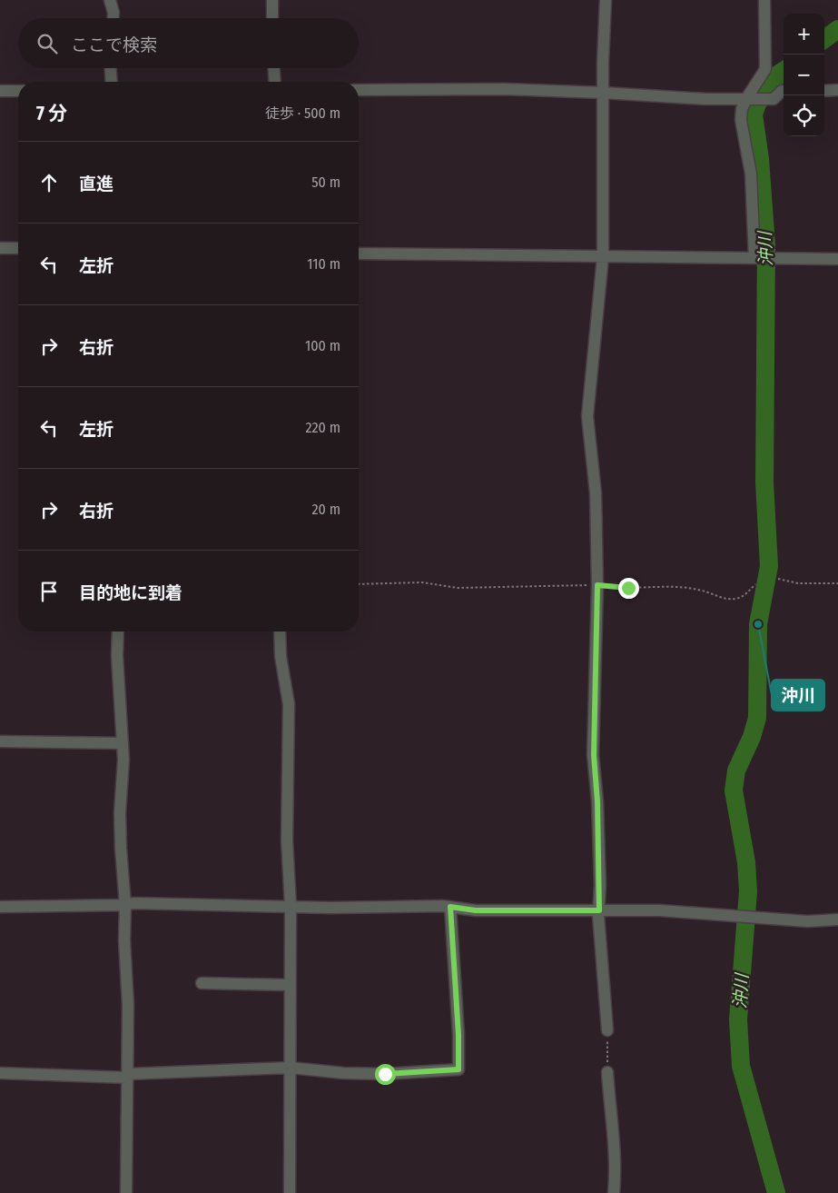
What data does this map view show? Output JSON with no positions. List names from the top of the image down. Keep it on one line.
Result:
{"water":["沖川"],"places":["沖川"],"page":{"map_buttons":["+","−"],"search":"ここで検索","heading":["7 分","徒歩 · 500 m"],"list":[["直進","50 m"],["左折","110 m"],["右折","100 m"],["左折","220 m"],["右折","20 m"],"目的地に到着"]}}
